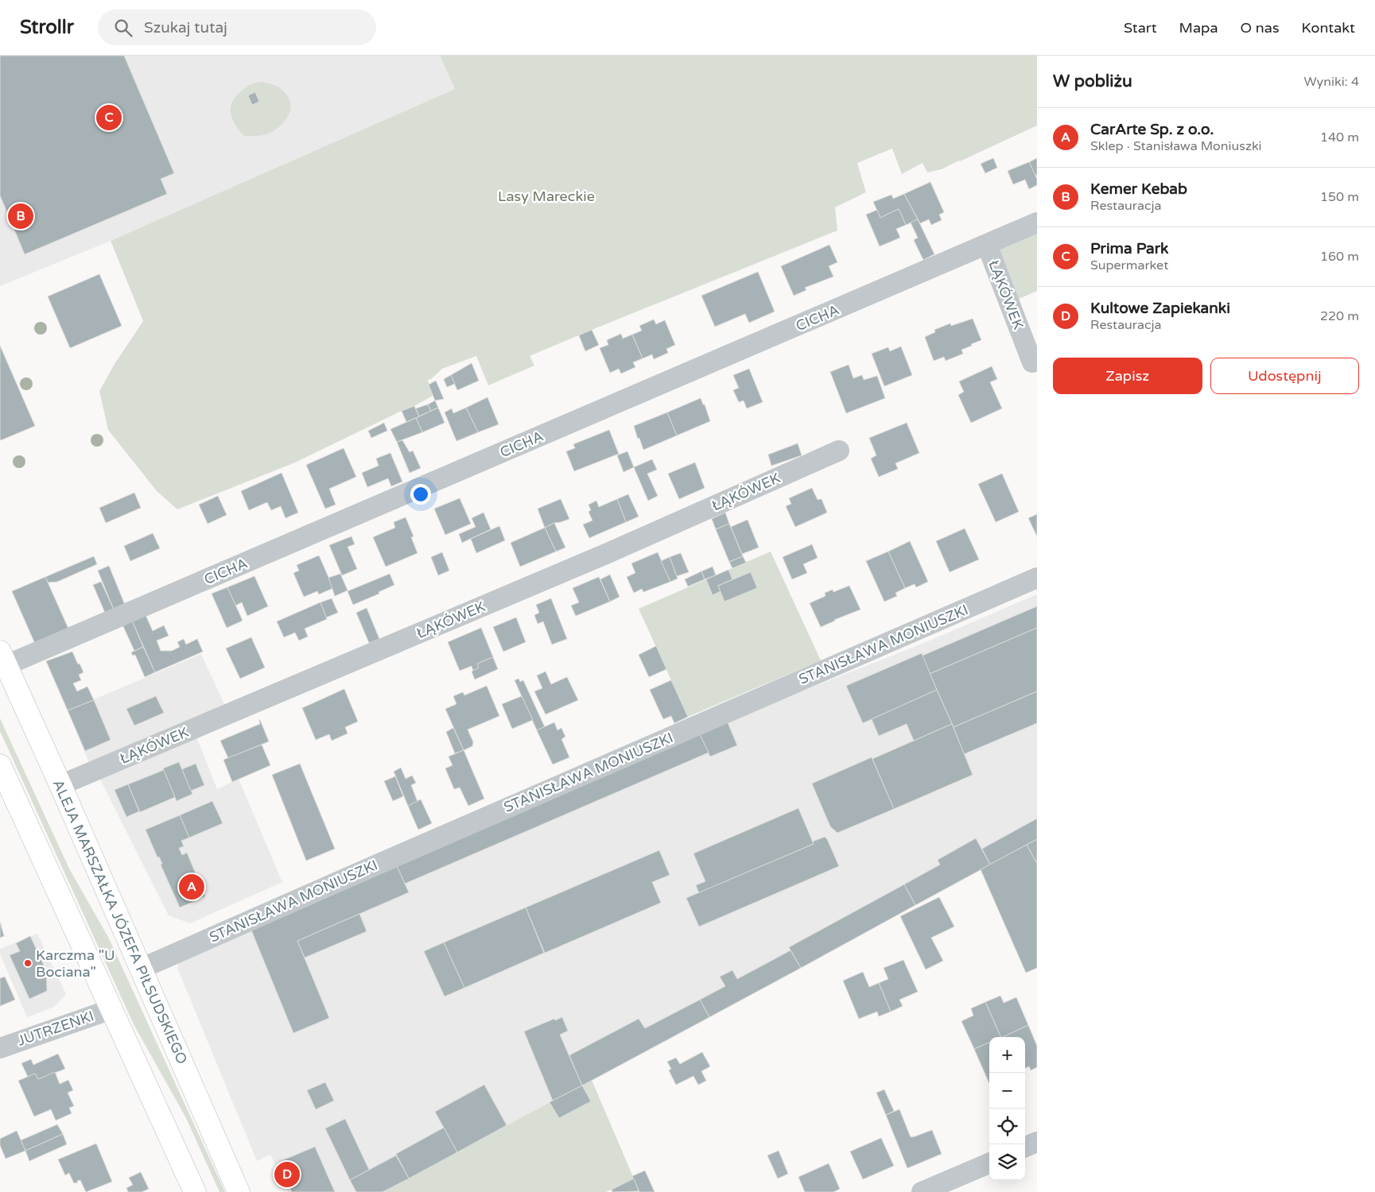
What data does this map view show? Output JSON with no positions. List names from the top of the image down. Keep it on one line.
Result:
{"streets":{"main road":["ALEJA MARSZAŁKA JÓZEFA PIŁSUDSKIEGO"],"street":["ŁĄKÓWEK","CICHA","STANISŁAWA MONIUSZKI","JUTRZENKI"]},"crossings":[["ŁĄKÓWEK","CICHA"],["ŁĄKÓWEK","ALEJA MARSZAŁKA JÓZEFA PIŁSUDSKIEGO"],["CICHA","ALEJA MARSZAŁKA JÓZEFA PIŁSUDSKIEGO"],["STANISŁAWA MONIUSZKI","ALEJA MARSZAŁKA JÓZEFA PIŁSUDSKIEGO"]],"parks":["Lasy Mareckie"],"places":["Karczma \"U Bociana\""],"page":{"header":"Strollr","search":"Szukaj tutaj","nav":["Start","Mapa","O nas","Kontakt"],"heading":["W pobliżu","Wyniki: 4"],"pins":["C","B","A","D"],"list":[{"mark":"A","name":"CarArte Sp. z o.o.","note":"Sklep · Stanisława Moniuszki","value":"140 m"},{"mark":"B","name":"Kemer Kebab","note":"Restauracja","value":"150 m"},{"mark":"C","name":"Prima Park","note":"Supermarket","value":"160 m"},{"mark":"D","name":"Kultowe Zapiekanki","note":"Restauracja","value":"220 m"}],"buttons":["Zapisz","Udostępnij"],"map_buttons":["+","−"]}}
